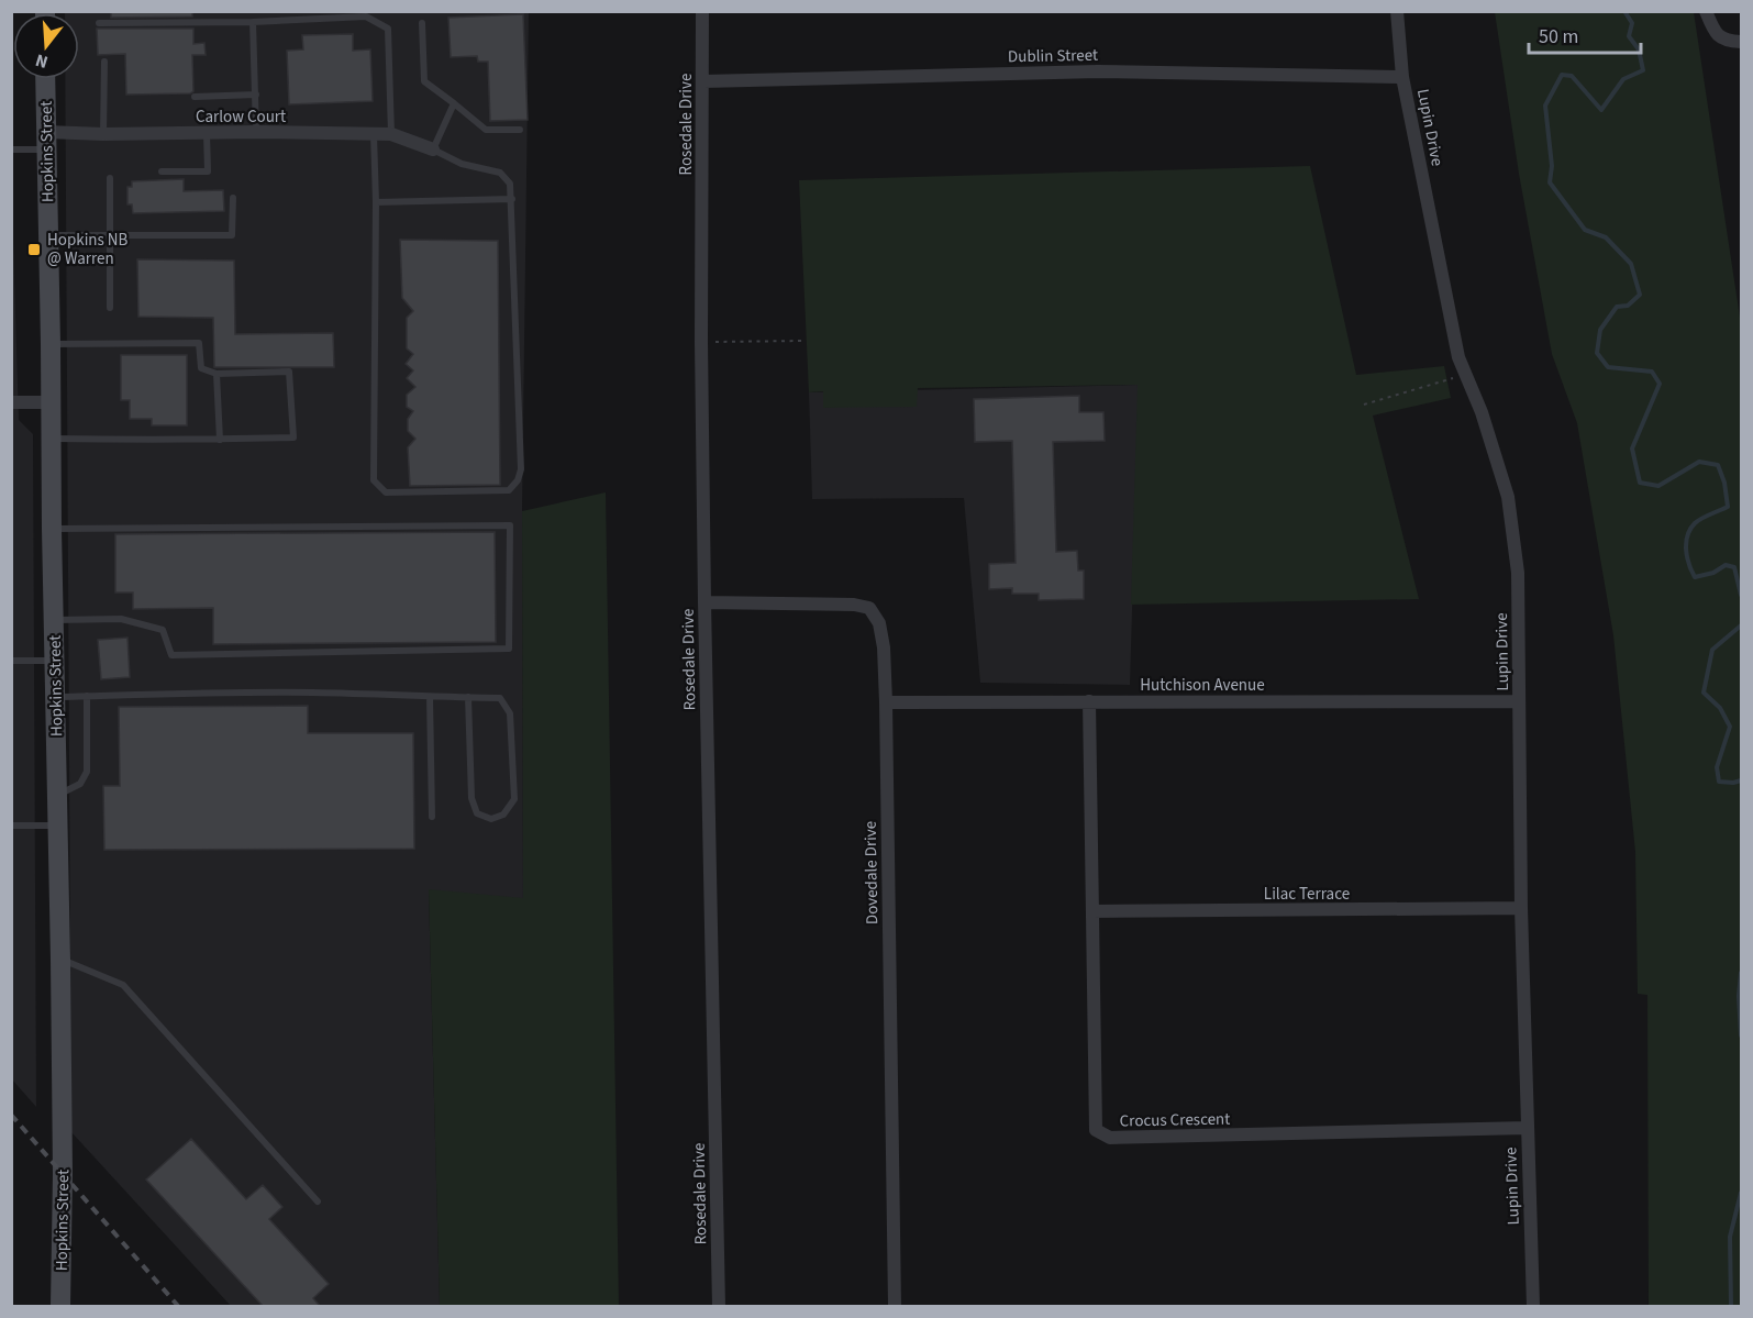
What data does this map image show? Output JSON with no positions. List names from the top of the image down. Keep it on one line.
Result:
{"streets":{"main road":["Hopkins Street"],"street":["Dublin Street","Carlow Court","Rosedale Drive","Lupin Drive","Hutchison Avenue","Dovedale Drive","Lilac Terrace","Crocus Crescent"]},"crossings":[["Dublin Street","Rosedale Drive"],["Dublin Street","Lupin Drive"],["Carlow Court","Hopkins Street"],["Rosedale Drive","Dovedale Drive"],["Lupin Drive","Hutchison Avenue"],["Lupin Drive","Lilac Terrace"],["Lupin Drive","Crocus Crescent"],["Hutchison Avenue","Dovedale Drive"],["Hutchison Avenue","Crocus Crescent"],["Lilac Terrace","Crocus Crescent"]],"places":{"transit":["Hopkins NB @ Warren"]},"scale_bar":"50 m","north":"bottom"}
